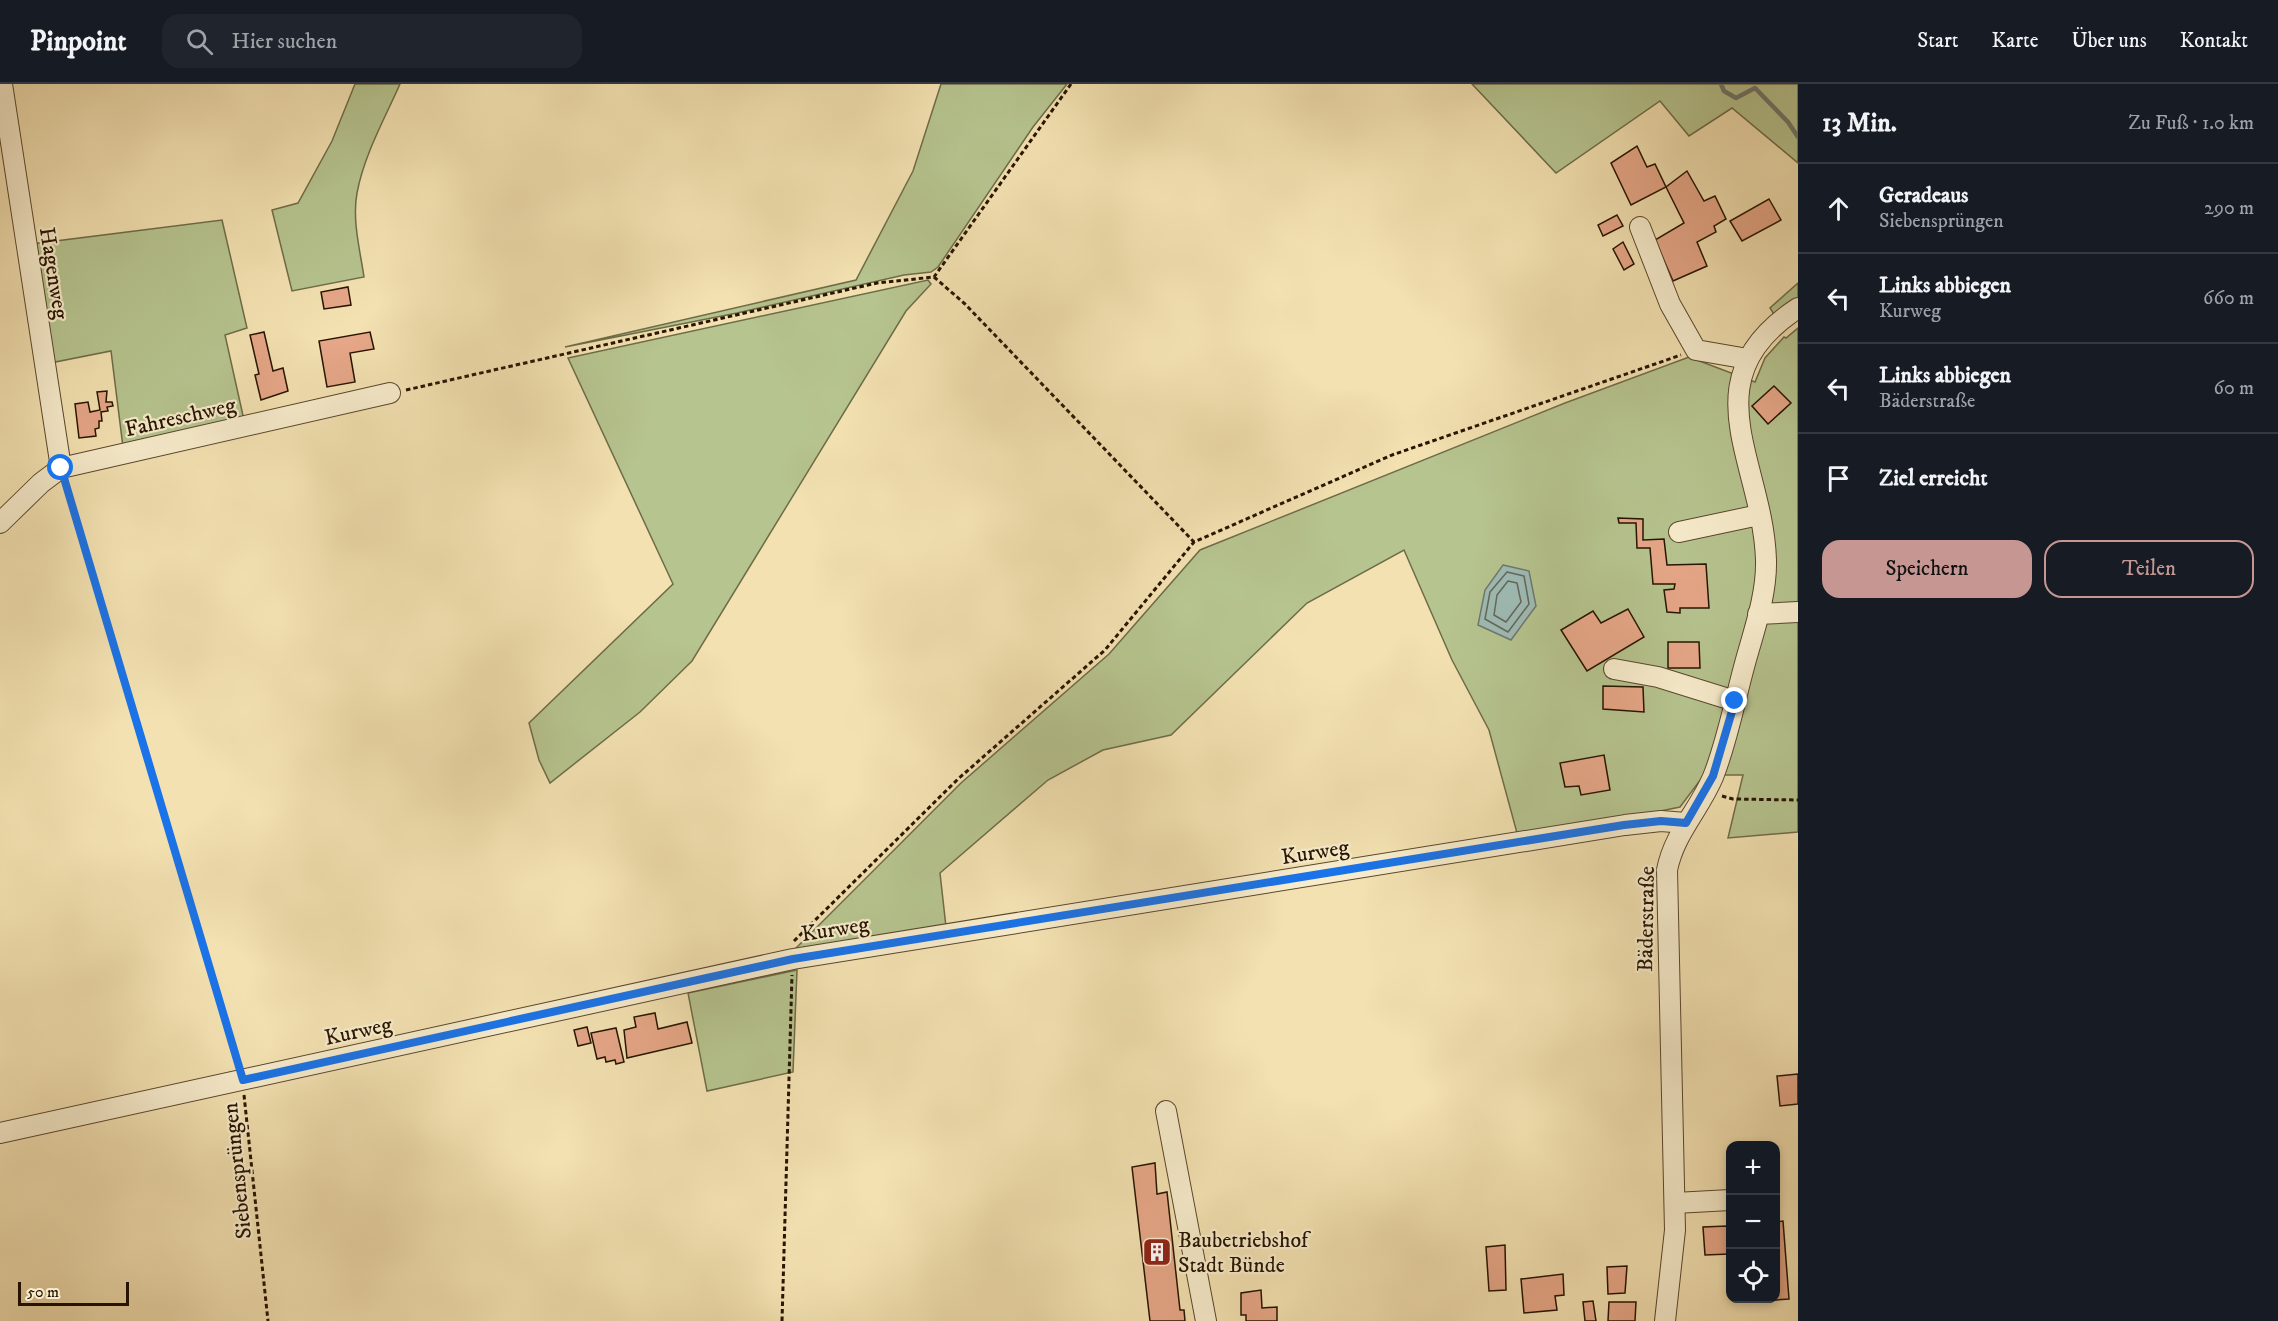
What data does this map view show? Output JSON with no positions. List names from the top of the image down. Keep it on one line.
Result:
{"streets":{"street":["Hagenweg","Fahreschweg","Kurweg","Bäderstraße"],"path":["Siebensprüngen"]},"crossings":[["Hagenweg","Fahreschweg"],["Hagenweg","Siebensprüngen"],["Fahreschweg","Siebensprüngen"],["Kurweg","Bäderstraße"],["Kurweg","Siebensprüngen"]],"places":{"building":["Baubetriebshof Stadt Bünde"]},"scale_bar":"50 m","page":{"header":"Pinpoint","search":"Hier suchen","nav":["Start","Karte","Über uns","Kontakt"],"heading":["13 Min.","Zu Fuß · 1.0 km"],"list":[["Geradeaus","Siebensprüngen","290 m"],["Links abbiegen","Kurweg","660 m"],["Links abbiegen","Bäderstraße","60 m"],"Ziel erreicht"],"buttons":["Speichern","Teilen"],"map_buttons":["+","−"],"scale":"50 m"}}
